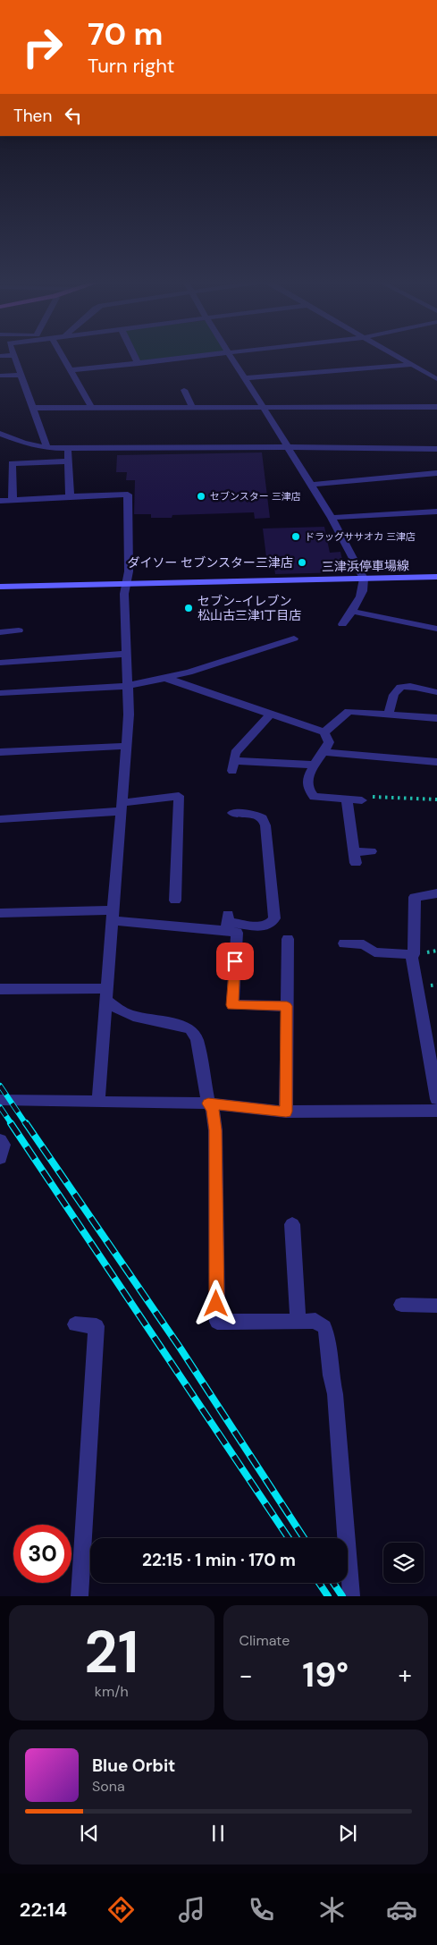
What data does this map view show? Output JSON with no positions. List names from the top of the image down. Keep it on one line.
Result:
{"streets":{"main road":["三津浜停車場線"]},"places":["セブンスター 三津店","ドラッグササオカ 三津店","ダイソー セブンスター三津店","セブン-イレブン 松山古三津1丁目店"],"page":{"turn":["70 m","Turn right"],"then":"Then","limit":"30","trip":"22:15 · 1 min · 170 m","tile":[["21","km/h"],"Climate"],"heat":["−","19°","+"],"song":["Blue Orbit","Sona"],"tabs":"22:14"}}
